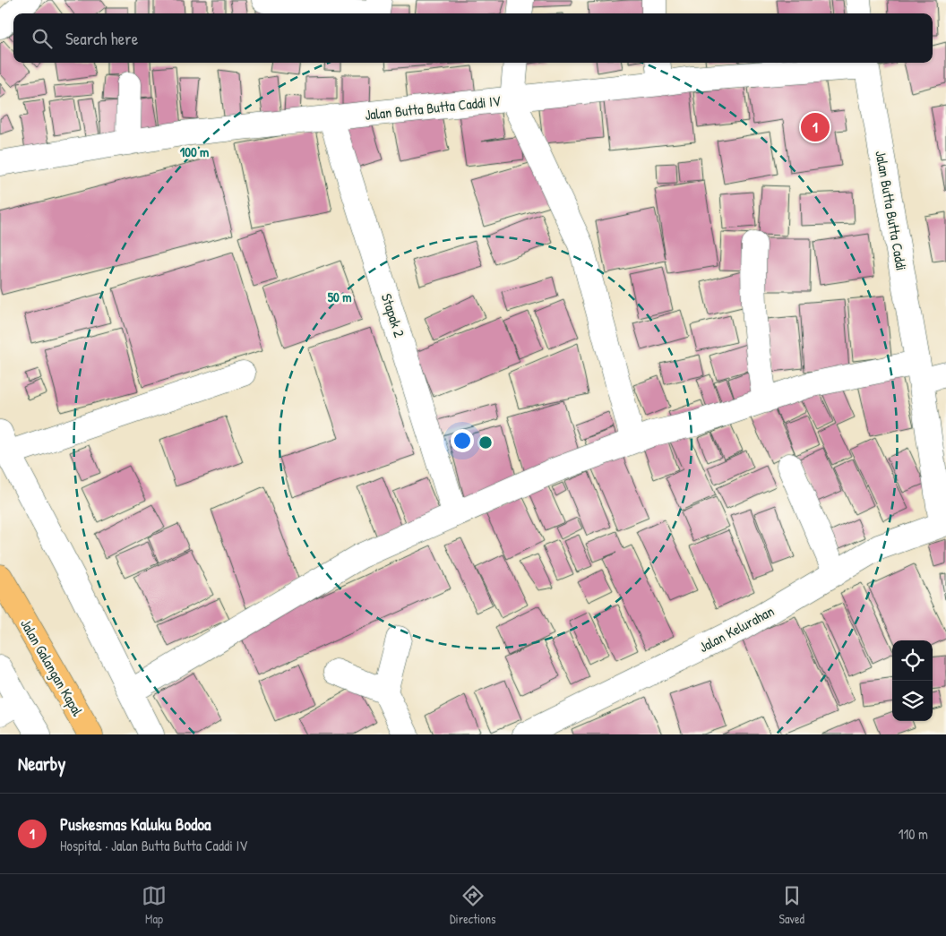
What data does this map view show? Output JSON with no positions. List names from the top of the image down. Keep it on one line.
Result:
{"streets":{"main road":["Jalan Galangan Kapal"],"street":["Jalan Butta Butta Caddi IV","Jalan Butta Butta Caddi","Stapak 2","Jalan Kelurahan"]},"crossings":[["Jalan Butta Butta Caddi IV","Jalan Butta Butta Caddi"],["Jalan Butta Butta Caddi IV","Stapak 2"],["Jalan Butta Butta Caddi","Jalan Kelurahan"]],"page":{"search":"Search here","pins":"1","heading":"Nearby","list":[{"mark":"1","name":"Puskesmas Kaluku Bodoa","note":"Hospital · Jalan Butta Butta Caddi IV","value":"110 m"}],"nav":["Map","Directions","Saved"]},"rings":["100 m","50 m"]}
